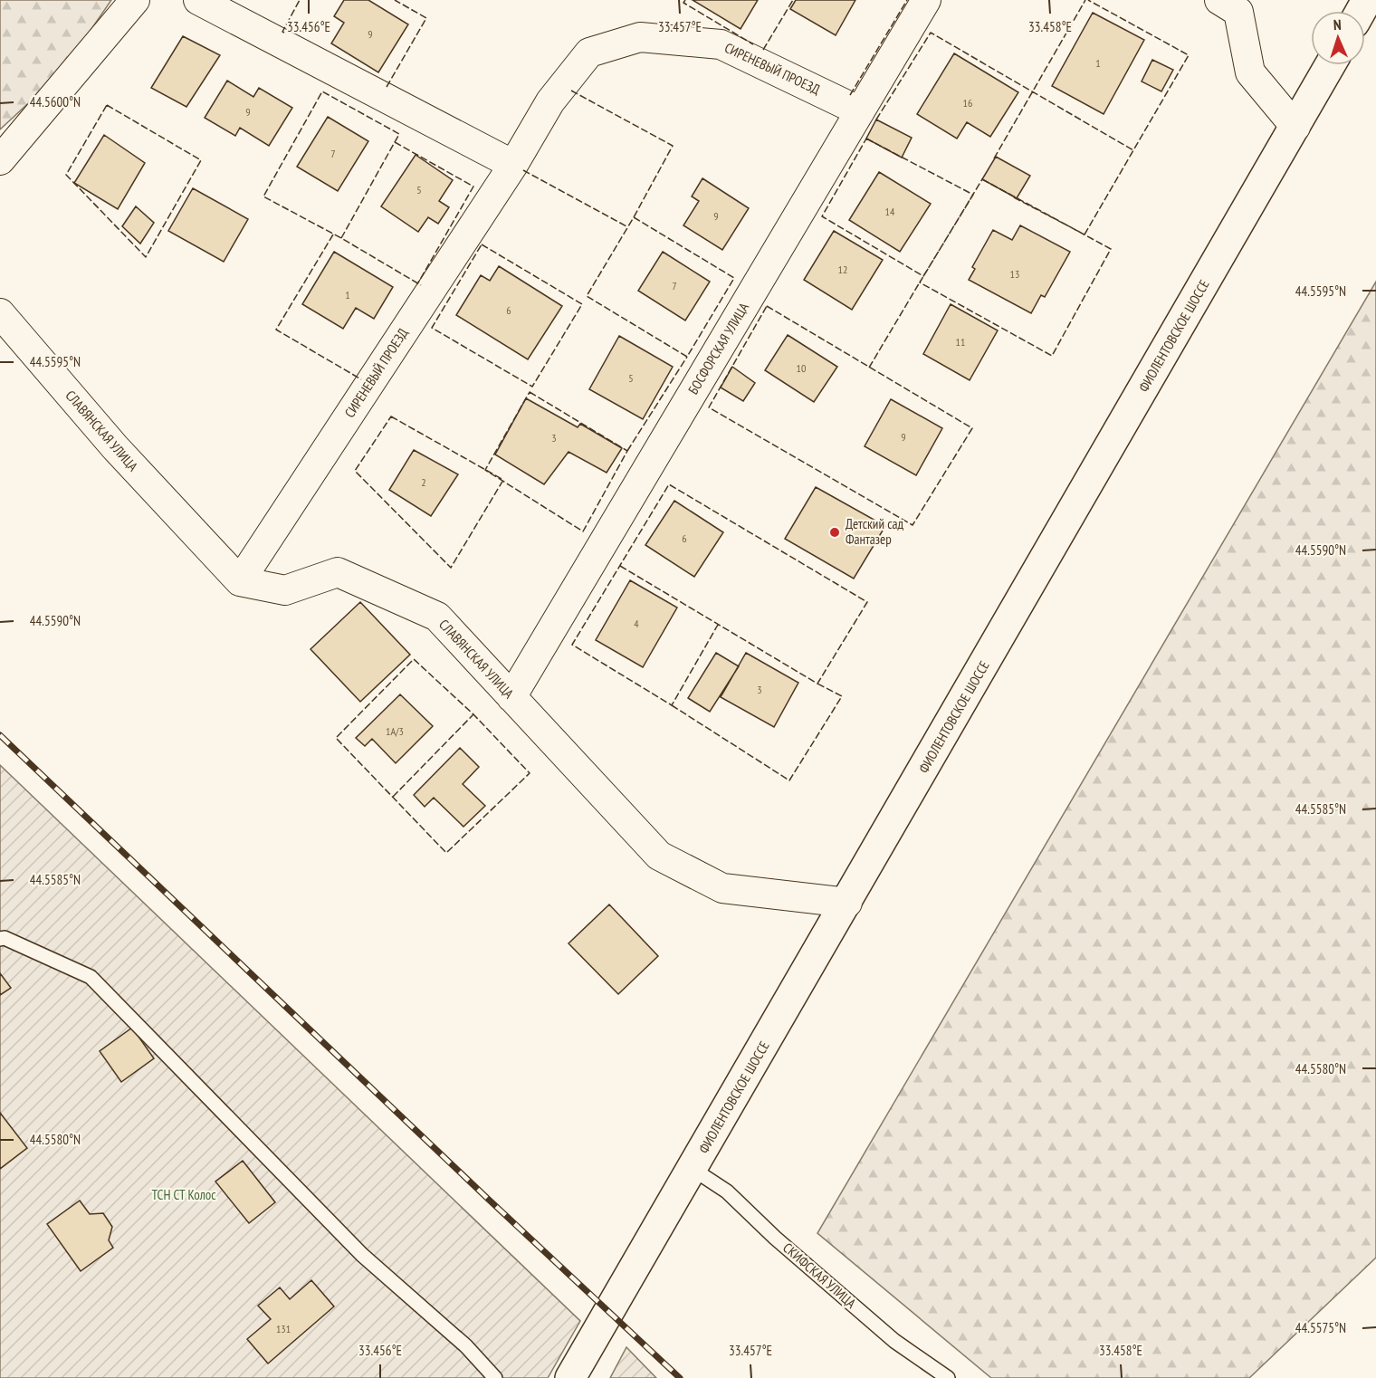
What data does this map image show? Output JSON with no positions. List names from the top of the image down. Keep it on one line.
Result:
{"streets":{"main road":["ФИОЛЕНТОВСКОЕ ШОССЕ"],"street":["СИРЕНЕВЫЙ ПРОЕЗД","БОСФОРСКАЯ УЛИЦА","СЛАВЯНСКАЯ УЛИЦА"],"lane":["СКИФСКАЯ УЛИЦА"]},"crossings":[["СИРЕНЕВЫЙ ПРОЕЗД","БОСФОРСКАЯ УЛИЦА"],["СИРЕНЕВЫЙ ПРОЕЗД","СЛАВЯНСКАЯ УЛИЦА"],["ФИОЛЕНТОВСКОЕ ШОССЕ","СЛАВЯНСКАЯ УЛИЦА"],["ФИОЛЕНТОВСКОЕ ШОССЕ","СКИФСКАЯ УЛИЦА"],["БОСФОРСКАЯ УЛИЦА","СЛАВЯНСКАЯ УЛИЦА"]],"parks":["ТСН СТ Колос"],"places":["Детский сад Фантазер"],"house_numbers":["9","1","16","9","7","5","14","9","12","13","7","1","6","11","10","5","9","3","2","6","4","3","1А/3","131"],"north":"top","coordinates":["33.456°E","33.457°E","33.458°E","44.5600°N","44.5595°N","44.5590°N","44.5585°N","44.5580°N","44.5575°N"]}
